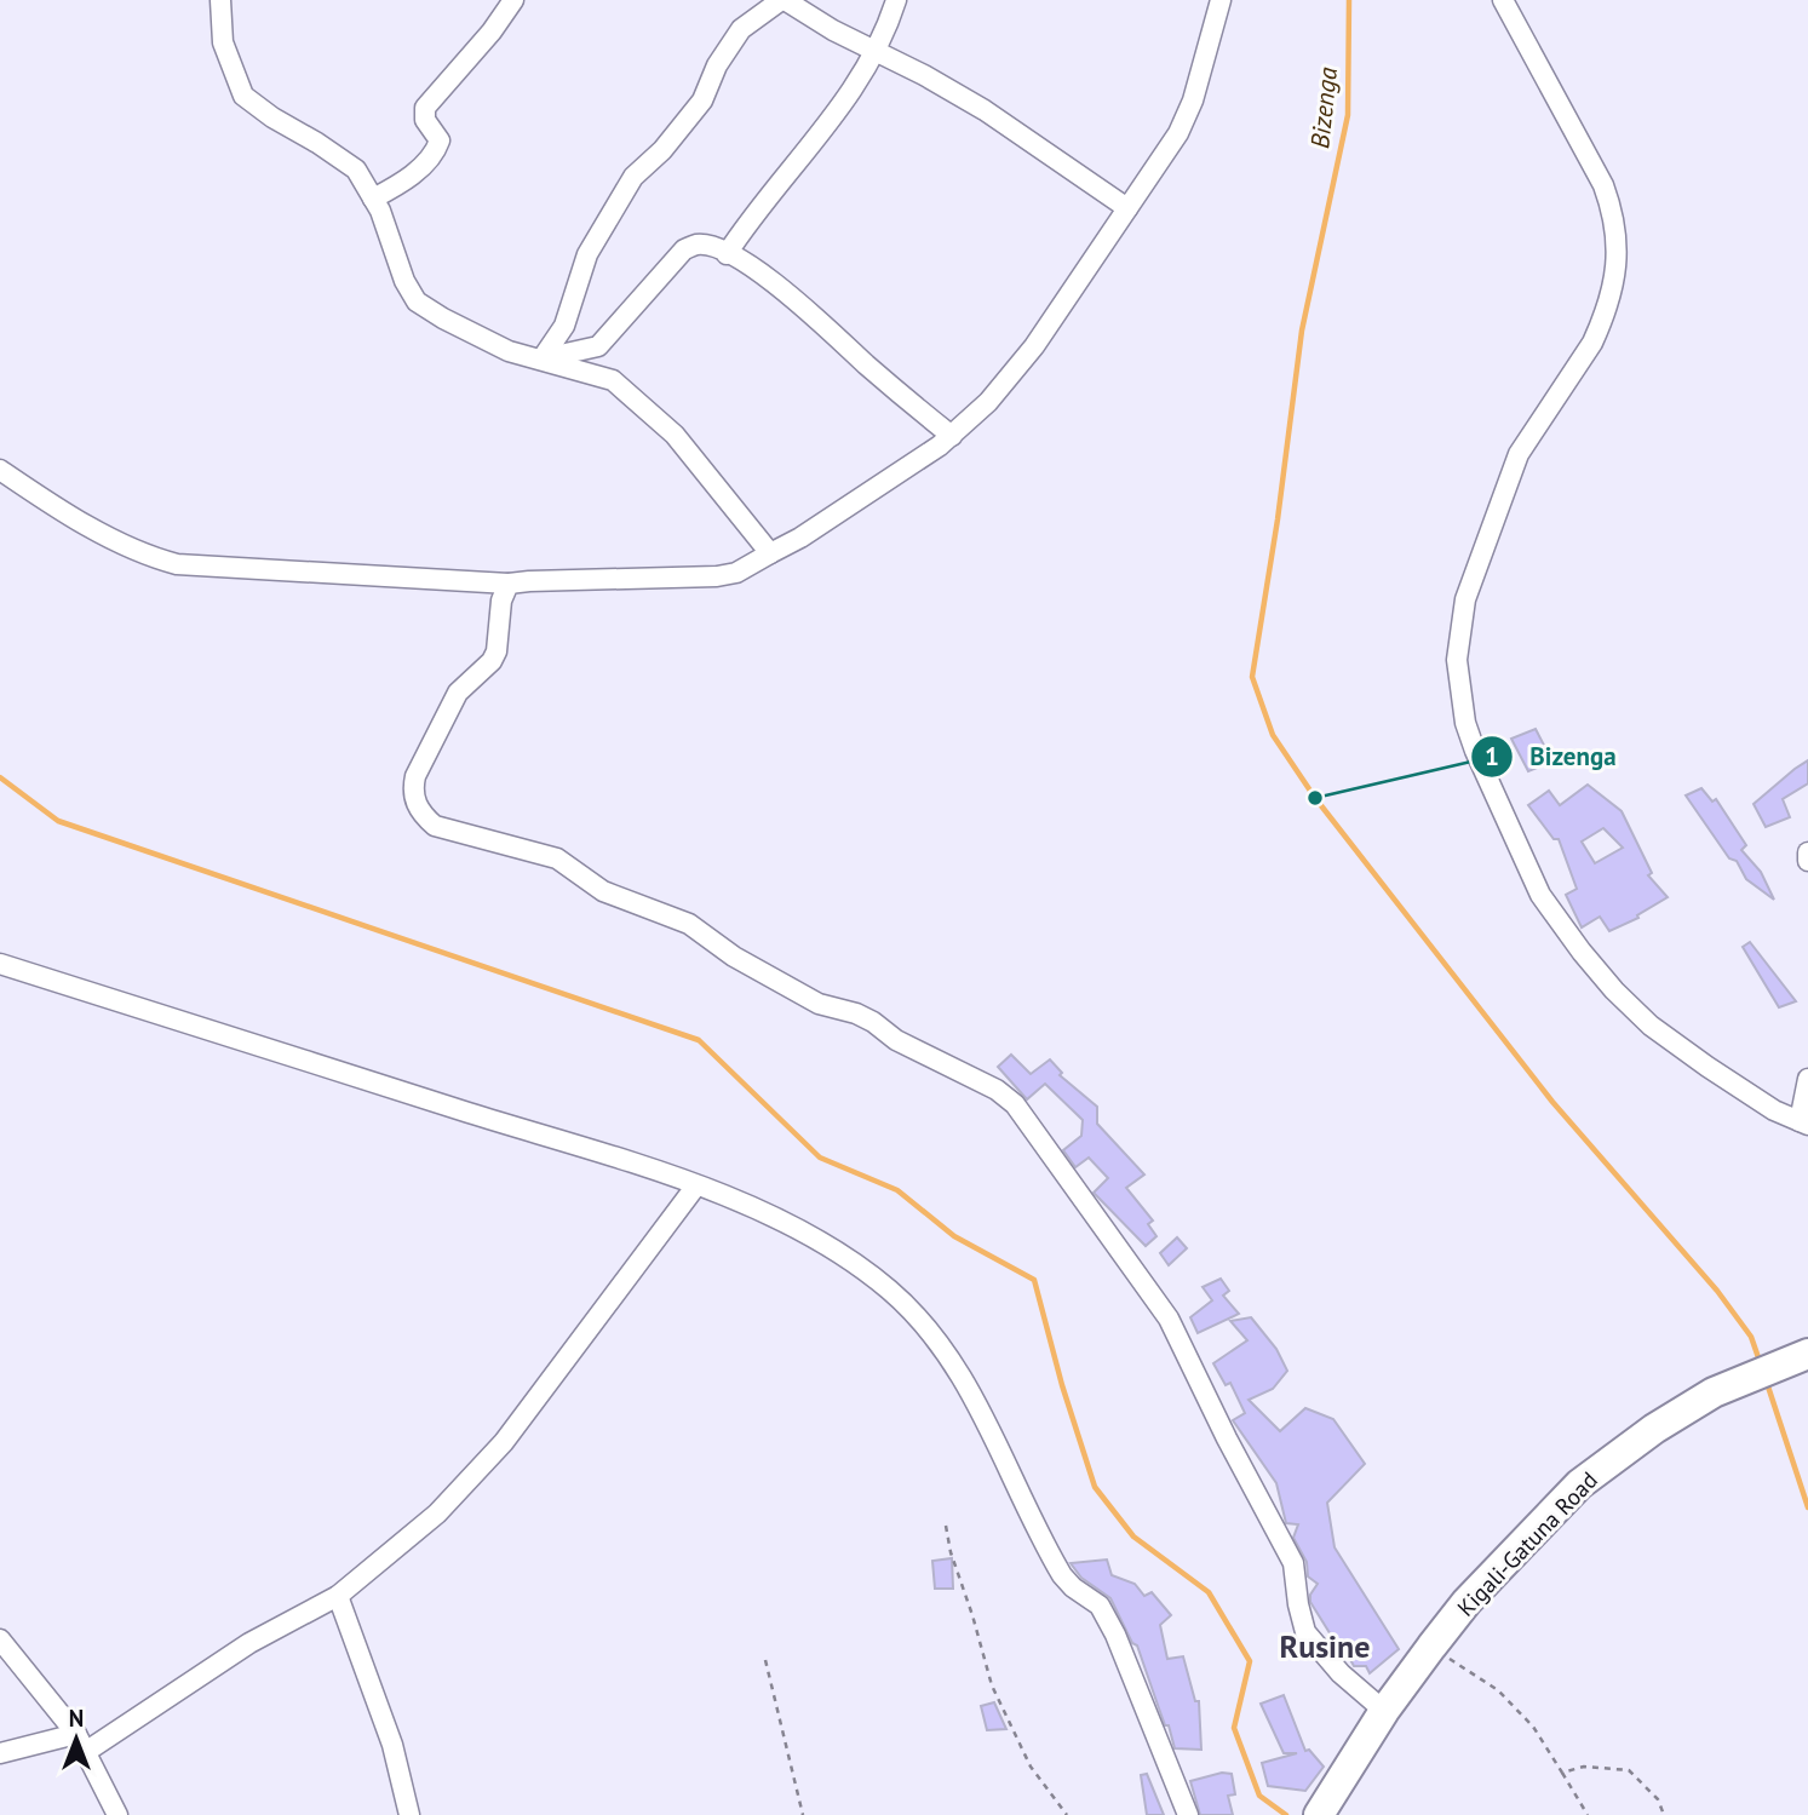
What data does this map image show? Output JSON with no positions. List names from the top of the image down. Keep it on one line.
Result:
{"streets":{"highway":["Kigali-Gatuna Road"]},"districts":["Rusine"],"water":["Bizenga"],"places":["Bizenga"],"north":"top"}
